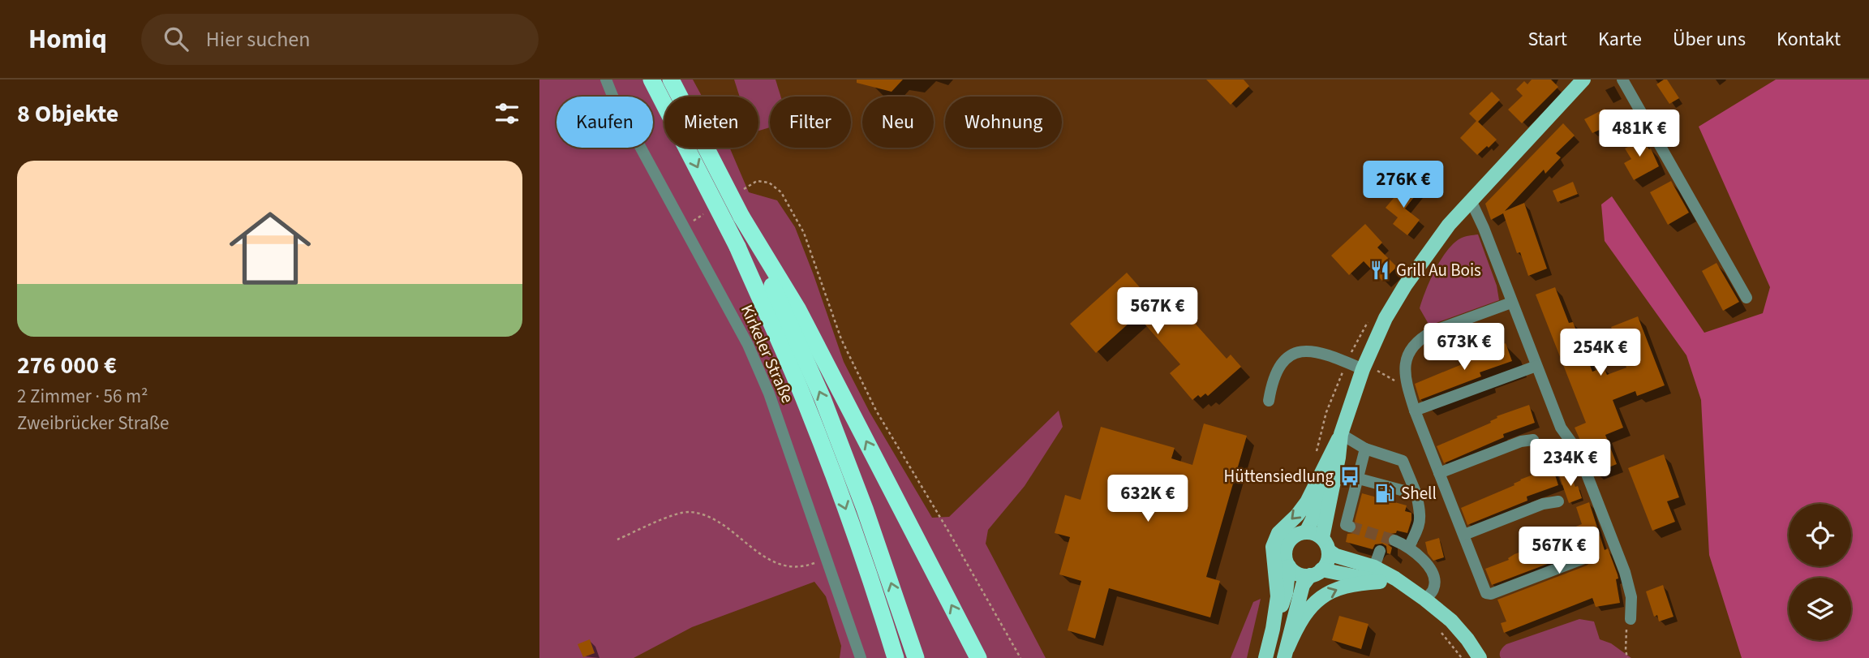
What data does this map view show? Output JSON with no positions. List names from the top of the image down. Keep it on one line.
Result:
{"streets":{"street":["Kirkeler Straße"]},"places":{"restaurant":["Grill Au Bois"],"bus stop":["Hüttensiedlung"],"fuel station":["Shell"]},"page":{"header":"Homiq","search":"Hier suchen","nav":["Start","Karte","Über uns","Kontakt"],"heading":"8 Objekte","chip":["Kaufen","Mieten","Filter","Neu","Wohnung"],"price":["481K €","276K €","567K €","673K €","254K €","234K €","632K €","567K €"],"list":[{"name":"276 000 €","note":"2 Zimmer · 56 m² · Zweibrücker Straße"}]}}
